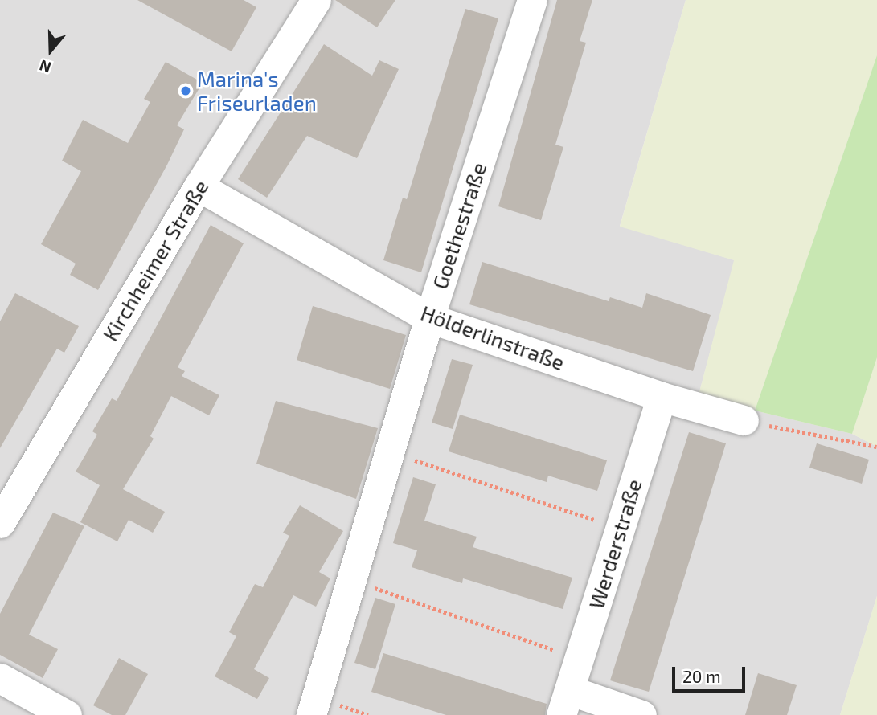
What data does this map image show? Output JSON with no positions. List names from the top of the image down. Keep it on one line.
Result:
{"streets":{"street":["Goethestraße","Kirchheimer Straße","Hölderlinstraße","Werderstraße"]},"crossings":[["Goethestraße","Hölderlinstraße"],["Kirchheimer Straße","Hölderlinstraße"],["Hölderlinstraße","Werderstraße"]],"places":["Marina's Friseurladen"],"scale_bar":"20 m","north":"bottom"}
